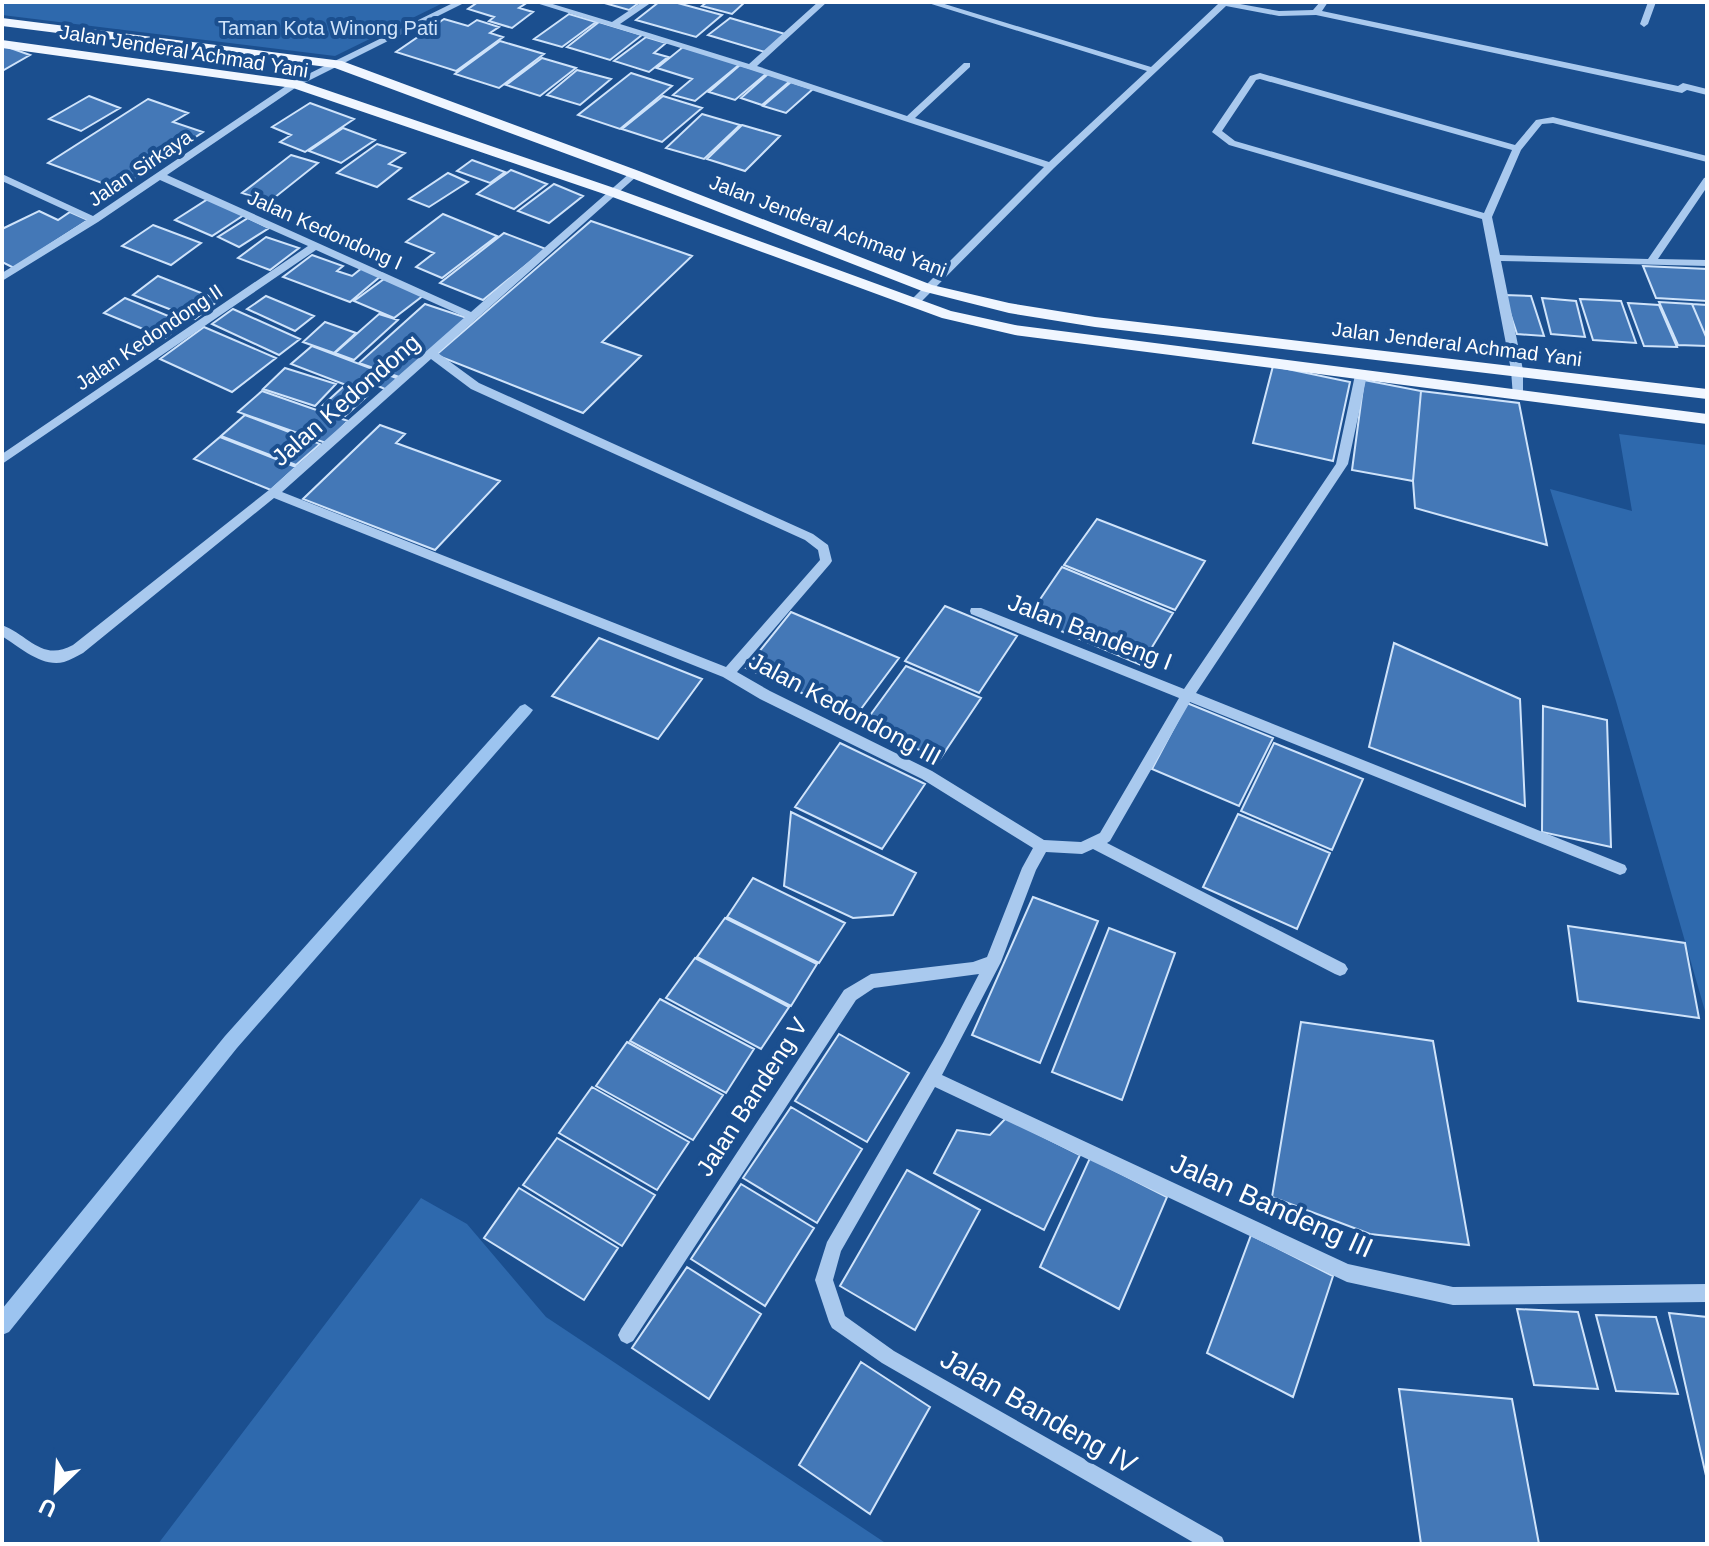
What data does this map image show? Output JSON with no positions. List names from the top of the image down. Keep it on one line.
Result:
{"streets":{"main road":["Jalan Jenderal Achmad Yani"],"street":["Jalan Sirkaya","Jalan Kedondong I","Jalan Kedondong II","Jalan Kedondong","Jalan Bandeng I","Jalan Kedondong III","Jalan Bandeng V","Jalan Bandeng III","Jalan Bandeng IV"]},"crossings":[["Jalan Jenderal Achmad Yani","Jalan Sirkaya"],["Jalan Jenderal Achmad Yani","Jalan Kedondong"],["Jalan Sirkaya","Jalan Kedondong I"],["Jalan Kedondong I","Jalan Kedondong II"],["Jalan Kedondong I","Jalan Kedondong"],["Jalan Kedondong","Jalan Kedondong III"],["Jalan Bandeng III","Jalan Bandeng IV"]],"parks":["Taman Kota Winong Pati"],"north":"bottom left"}
